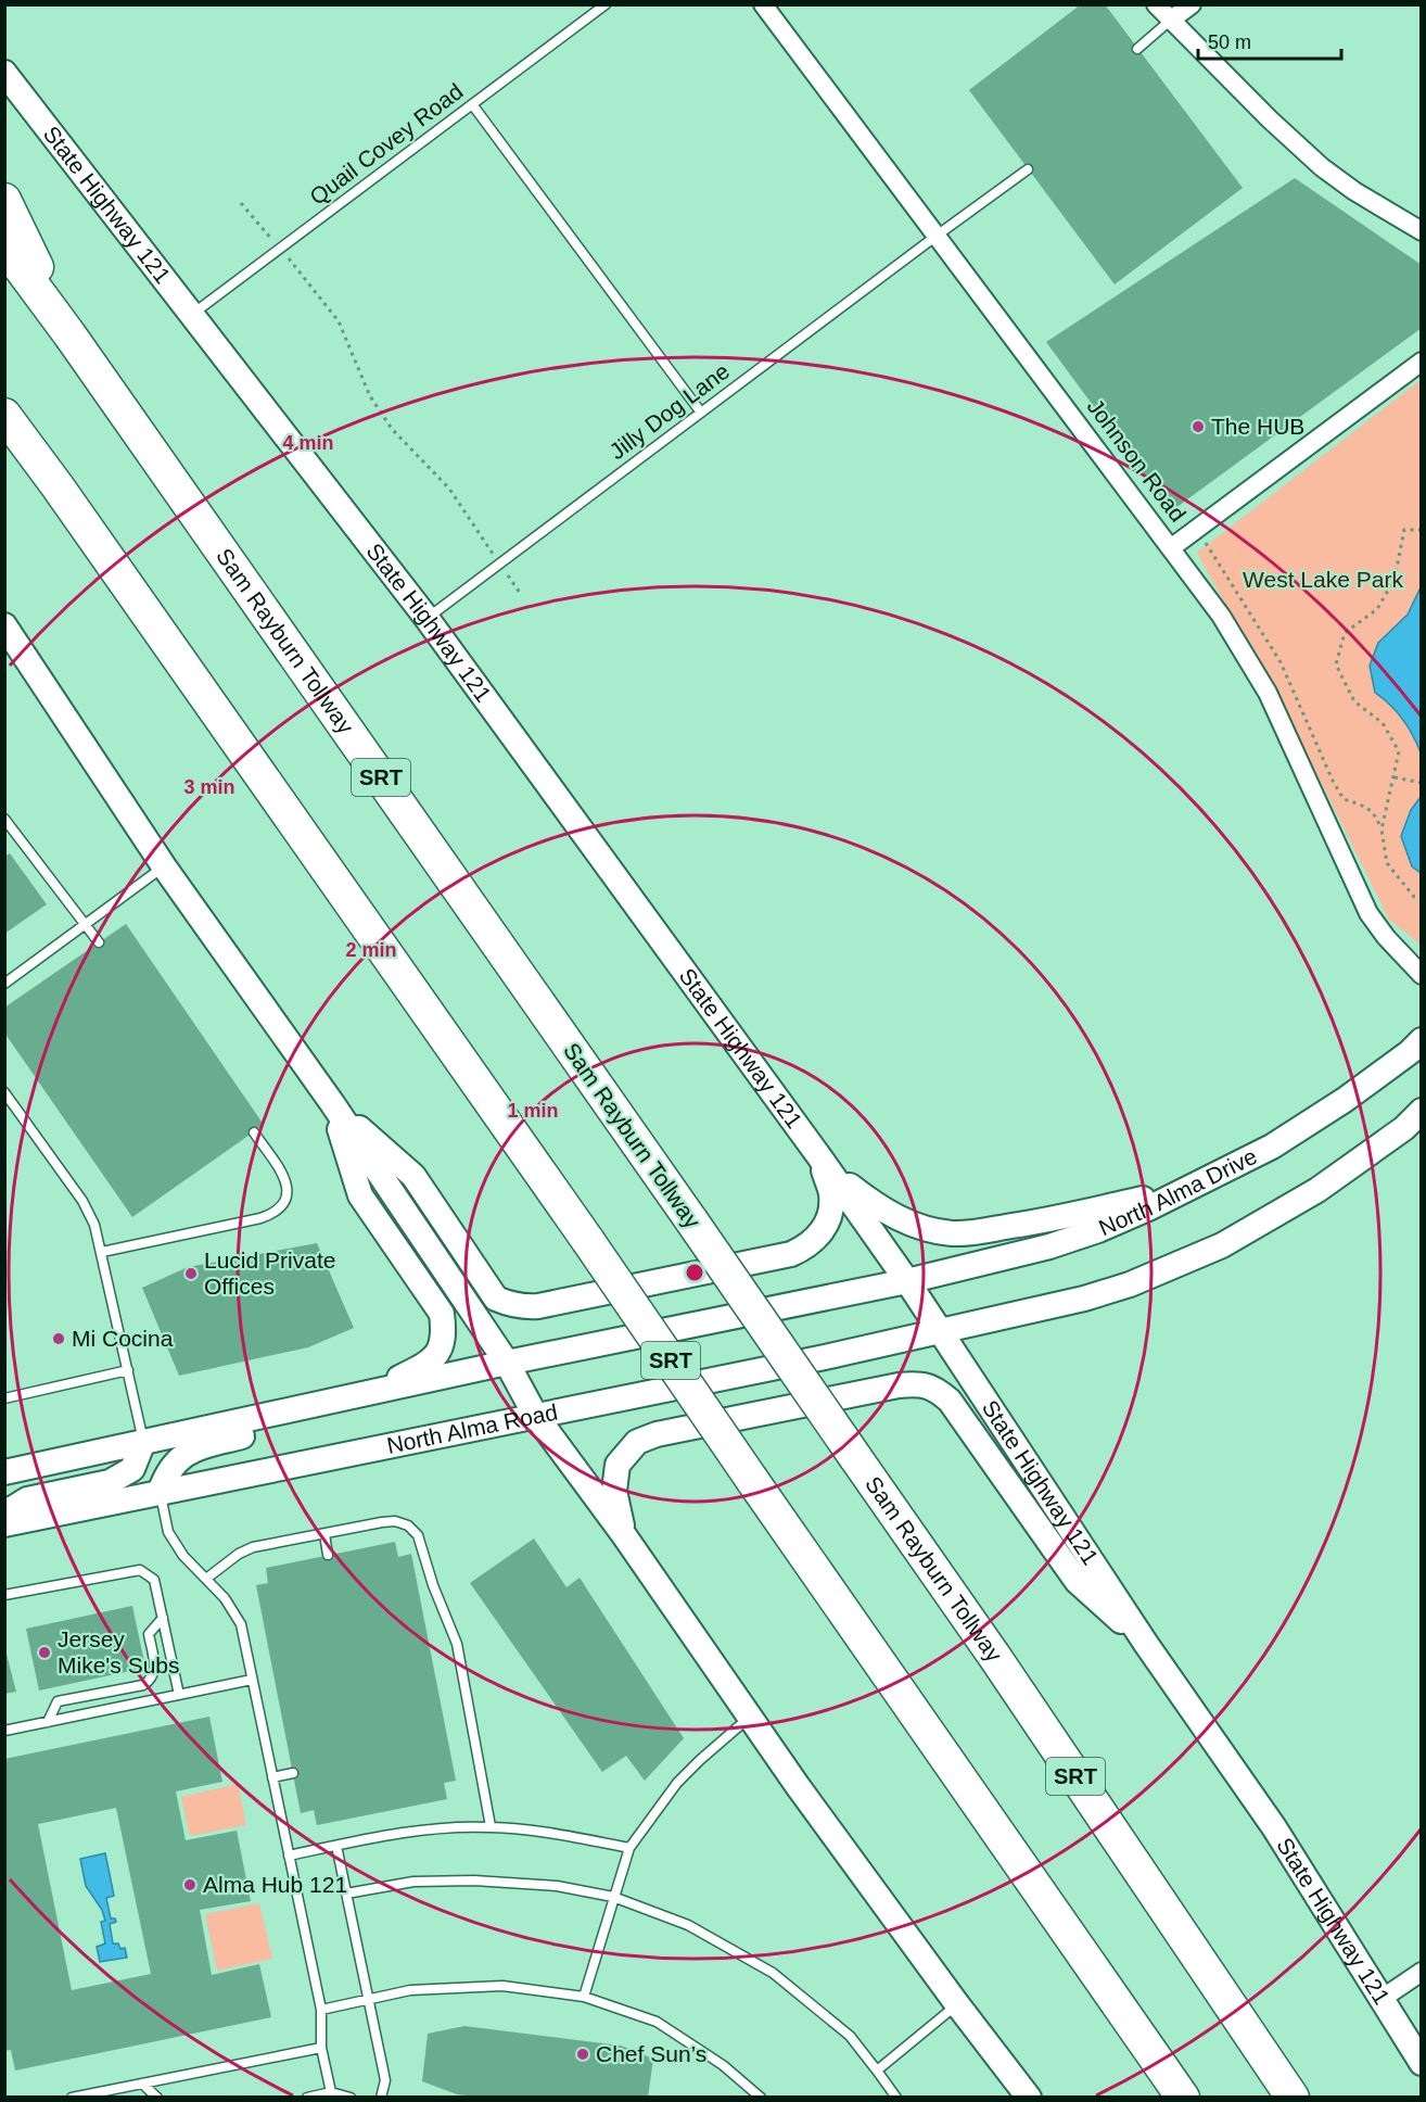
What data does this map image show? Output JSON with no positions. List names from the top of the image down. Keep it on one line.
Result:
{"streets":{"highway":["Sam Rayburn Tollway","SRT"],"main road":["State Highway 121","North Alma Drive","North Alma Road"],"street":["Johnson Road"],"lane":["Quail Covey Road","Jilly Dog Lane"]},"crossings":[["Quail Covey Road","State Highway 121"],["State Highway 121","Jilly Dog Lane"],["State Highway 121","North Alma Drive"],["State Highway 121","North Alma Road"],["Jilly Dog Lane","Johnson Road"]],"parks":["West Lake Park"],"places":["The HUB","Lucid Private Offices","Mi Cocina","Jersey Mike's Subs","Alma Hub 121","Chef Sun’s"],"scale_bar":"50 m","rings":["4 min","3 min","2 min","1 min"]}
